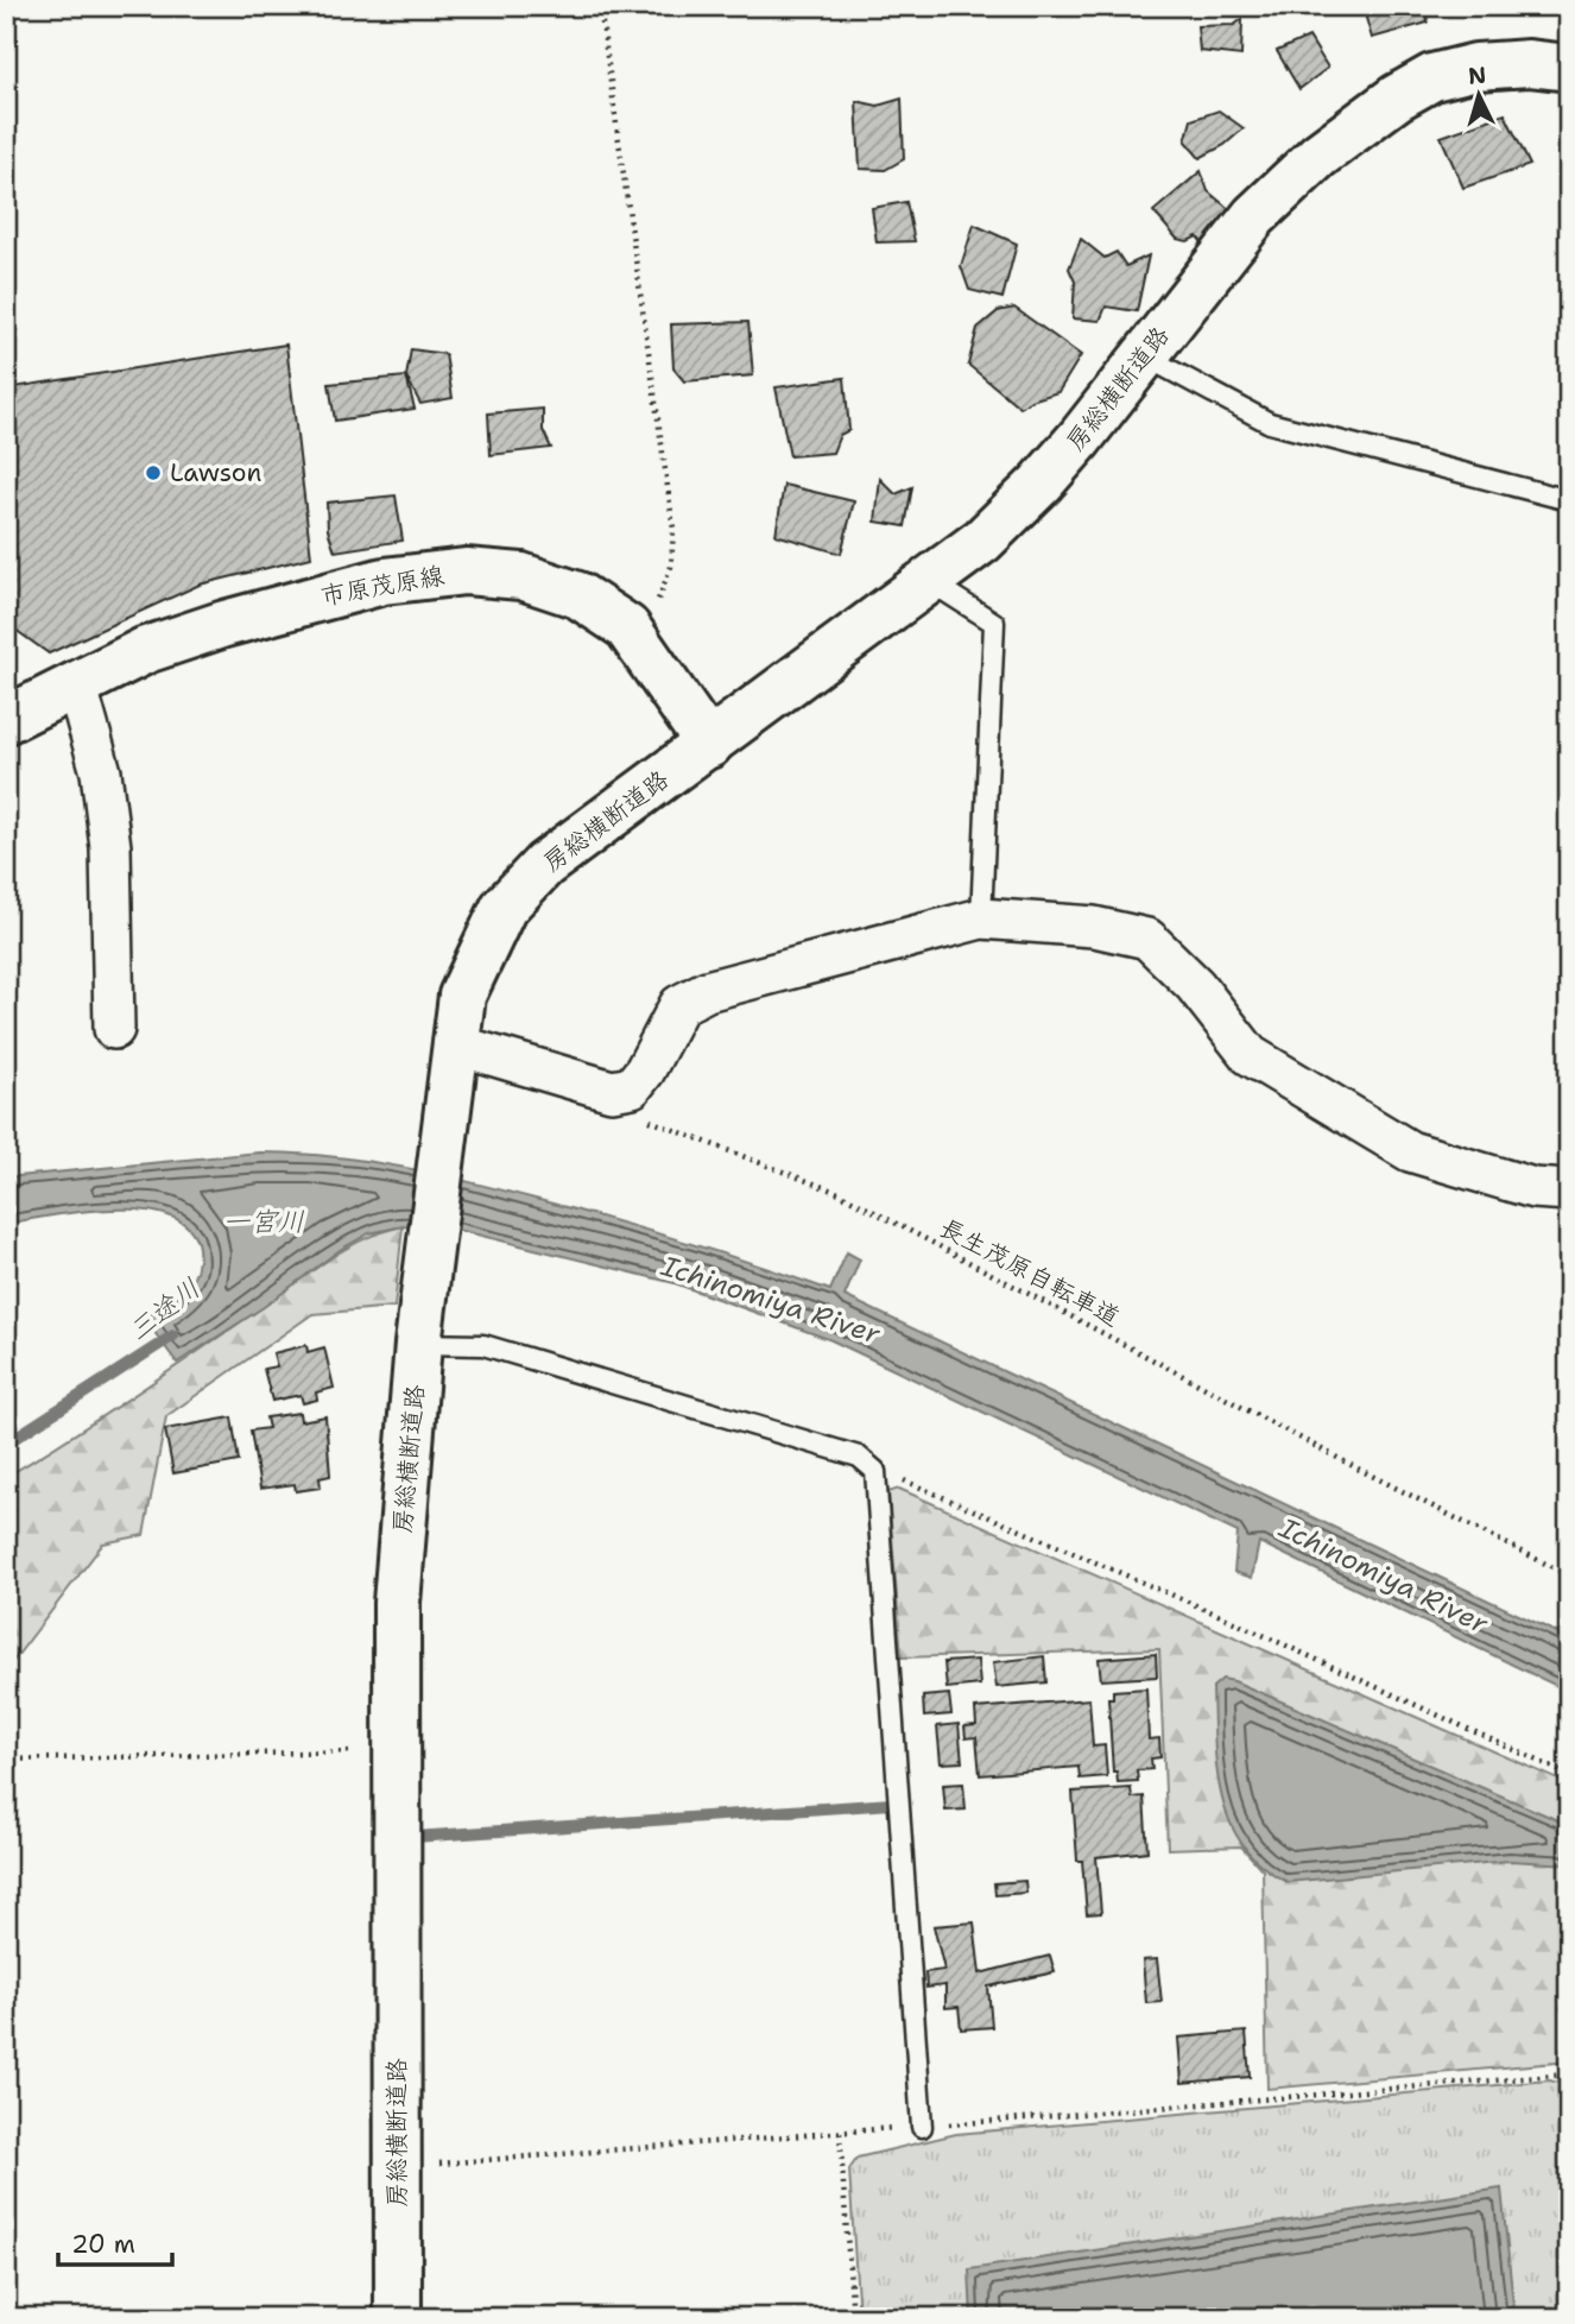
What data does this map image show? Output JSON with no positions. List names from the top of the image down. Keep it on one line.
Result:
{"streets":{"main road":["房総横断道路","市原茂原線"],"path":["長生茂原自転車道"]},"crossings":[["房総横断道路","市原茂原線"]],"water":["一宮川","Ichinomiya River","三途川"],"places":["Lawson"],"scale_bar":"20 m","north":"top"}
